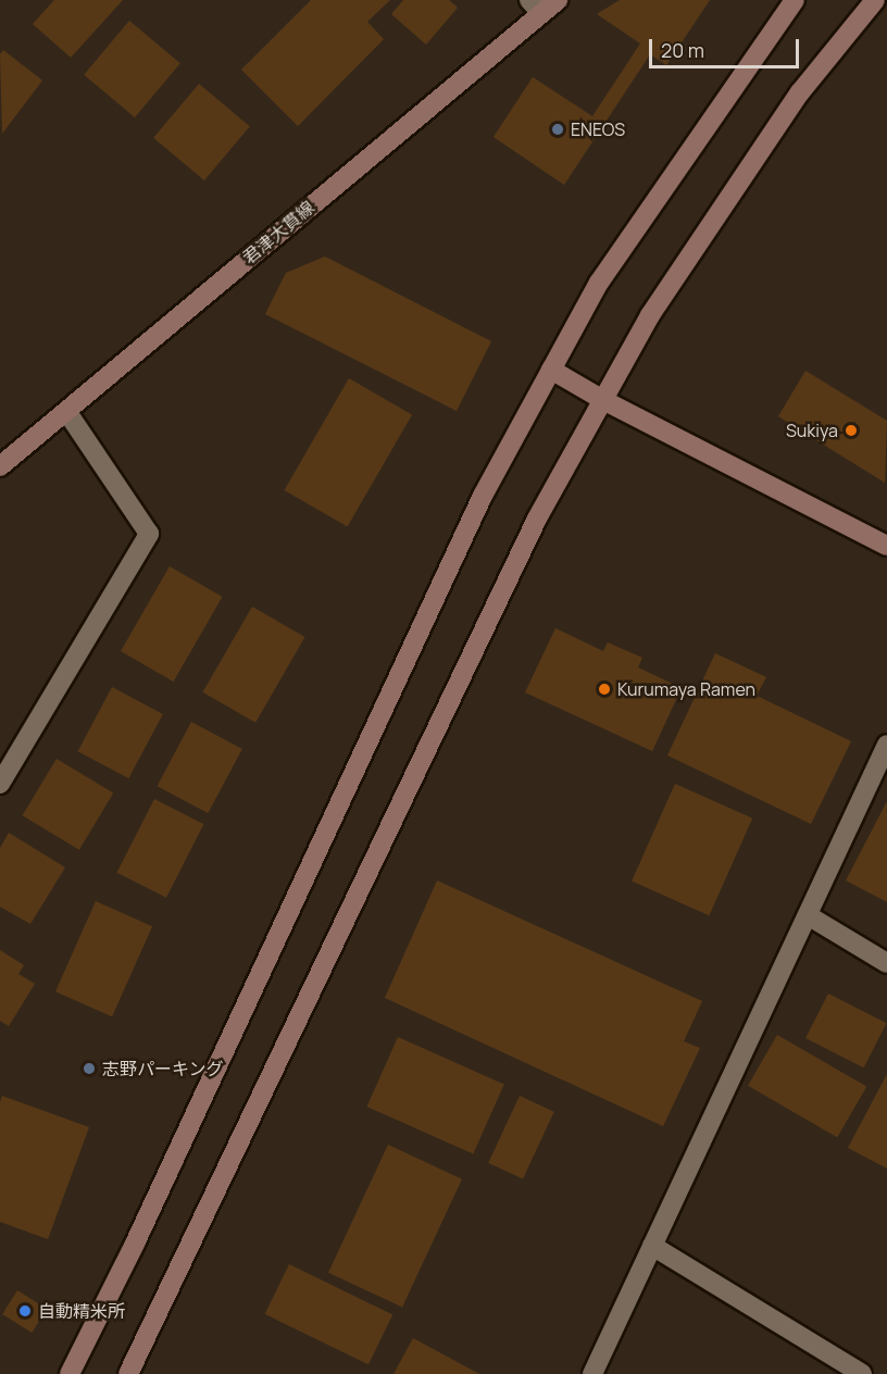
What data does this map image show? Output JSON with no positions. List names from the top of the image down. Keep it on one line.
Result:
{"streets":{"street":["君津大貫線"]},"places":["ENEOS","Sukiya","Kurumaya Ramen","志野パーキング","自動精米所"],"scale_bar":"20 m"}
